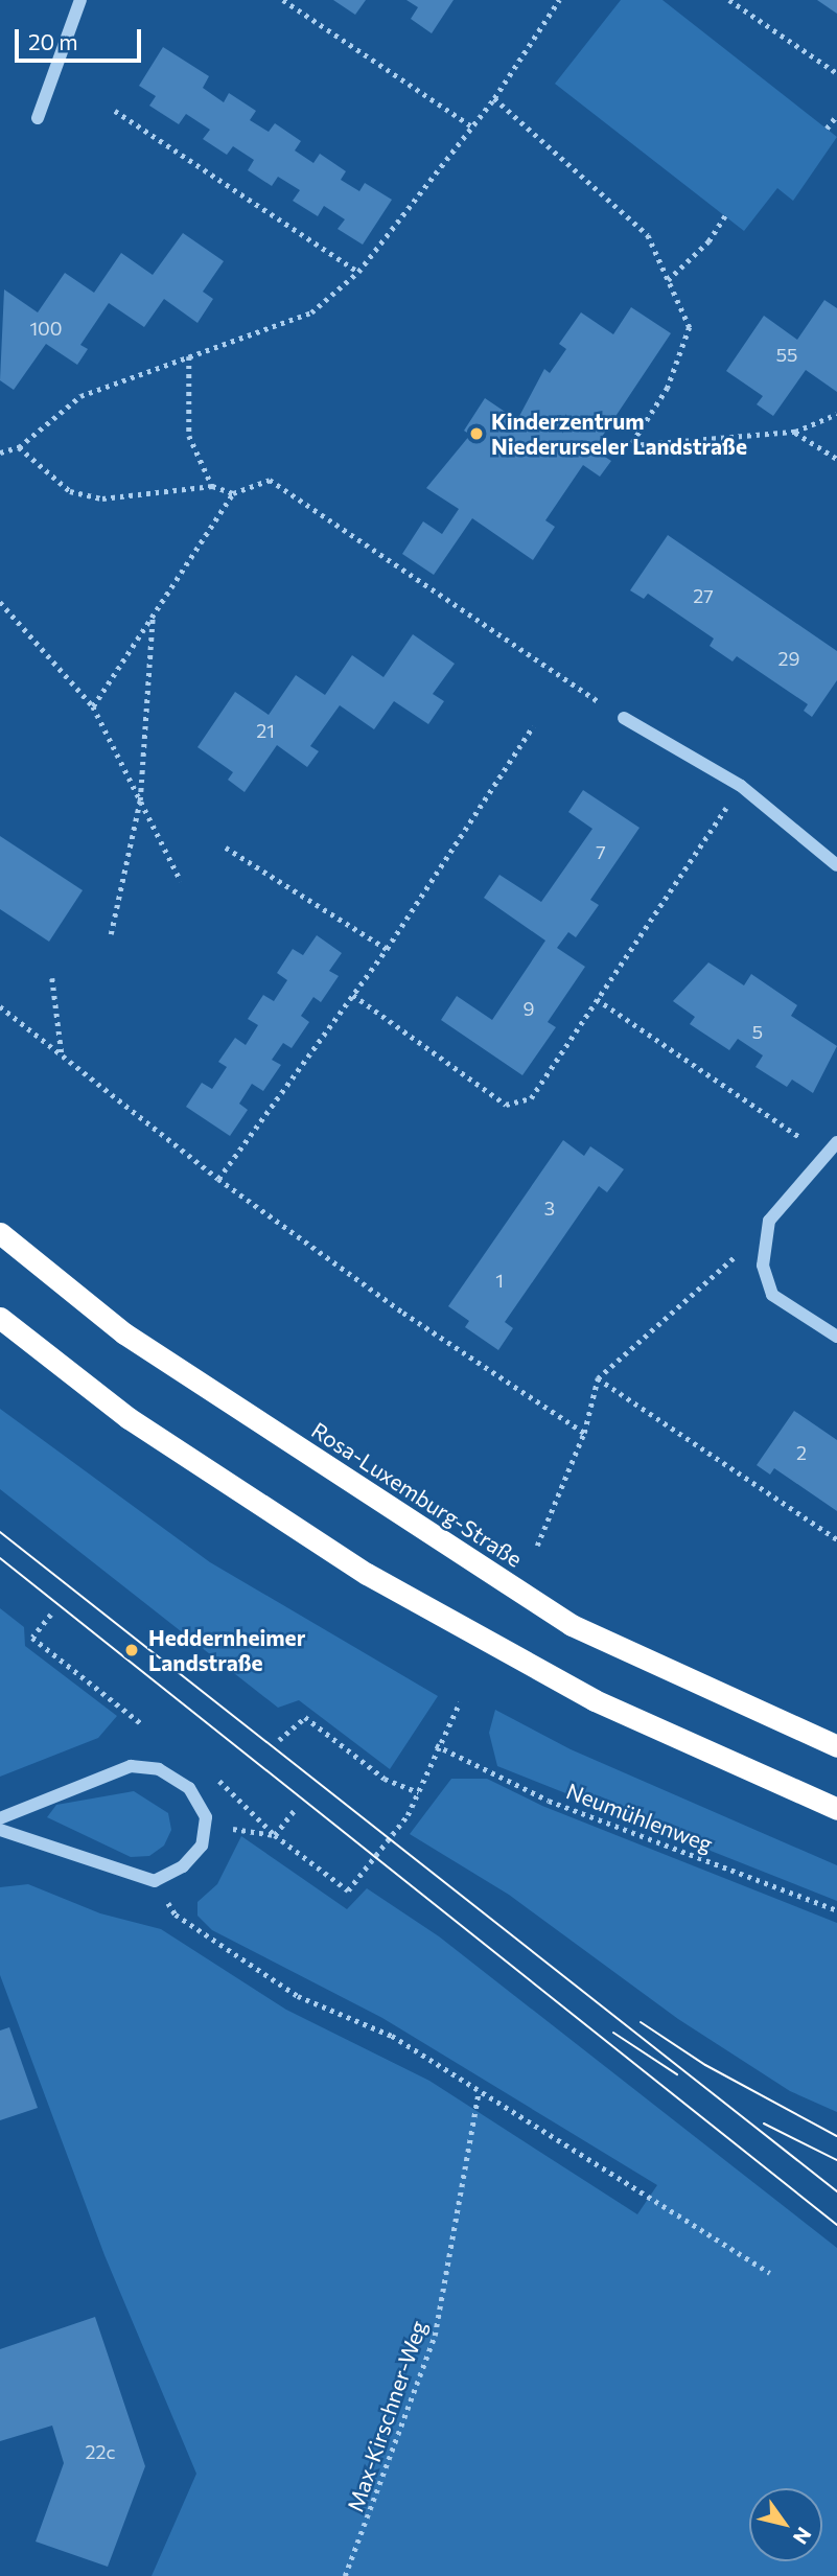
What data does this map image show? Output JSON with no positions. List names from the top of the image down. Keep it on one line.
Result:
{"streets":{"highway":["Rosa-Luxemburg-Straße"],"path":["Neumühlenweg","Max-Kirschner-Weg"]},"places":["Kinderzentrum Niederurseler Landstraße","Heddernheimer Landstraße"],"house_numbers":["100","55","27","29","21","7","9","5","3","1","2","22c"],"scale_bar":"20 m","north":"bottom right"}
